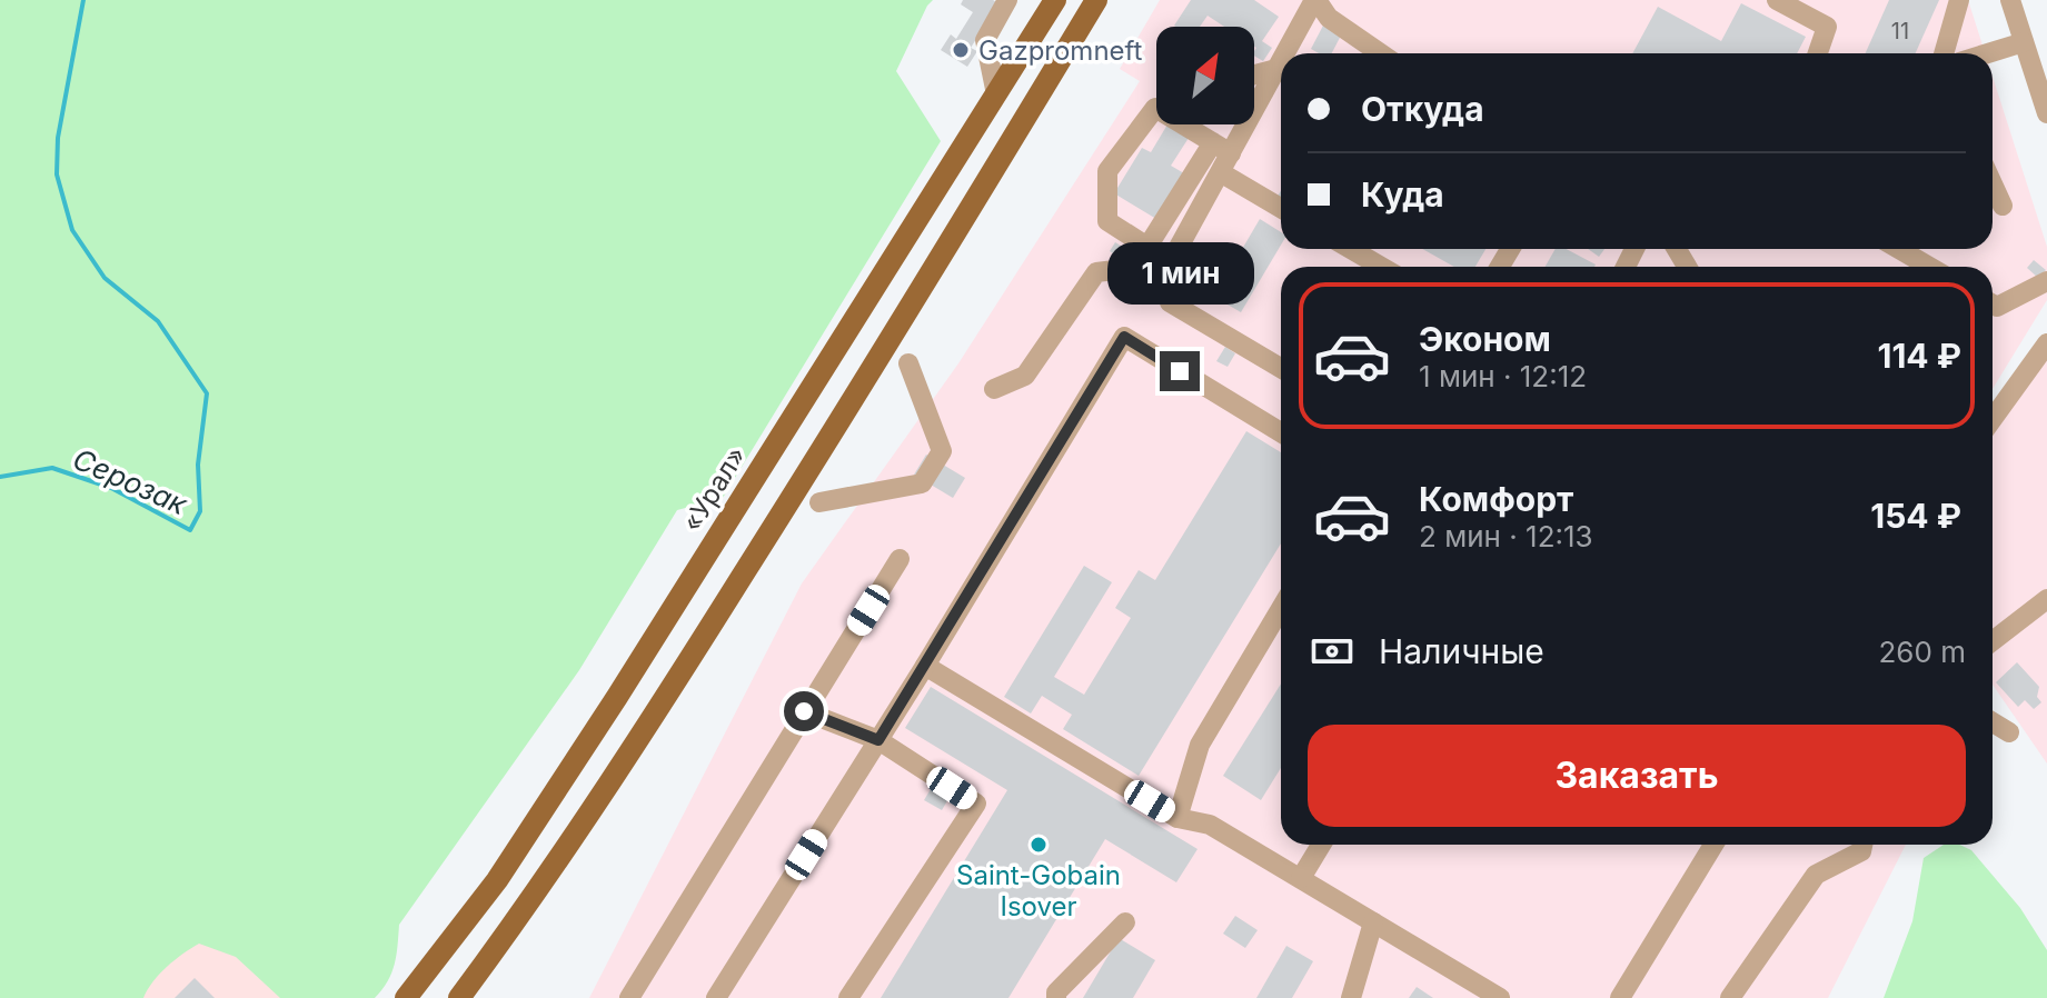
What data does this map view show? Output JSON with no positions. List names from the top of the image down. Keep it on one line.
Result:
{"streets":{"main road":["«Урал»"]},"water":["Серозак"],"places":["Gazpromneft","Saint-Gobain Isover"],"house_numbers":["11"],"north":"top right","page":{"banner":["Откуда","Куда"],"bubble":"1 мин","list":[{"name":"Эконом","note":"1 мин · 12:12","value":"114 ₽"},{"name":"Комфорт","note":"2 мин · 12:13","value":"154 ₽"}],"pay":["Наличные","260 m"],"buttons":"Заказать"}}
